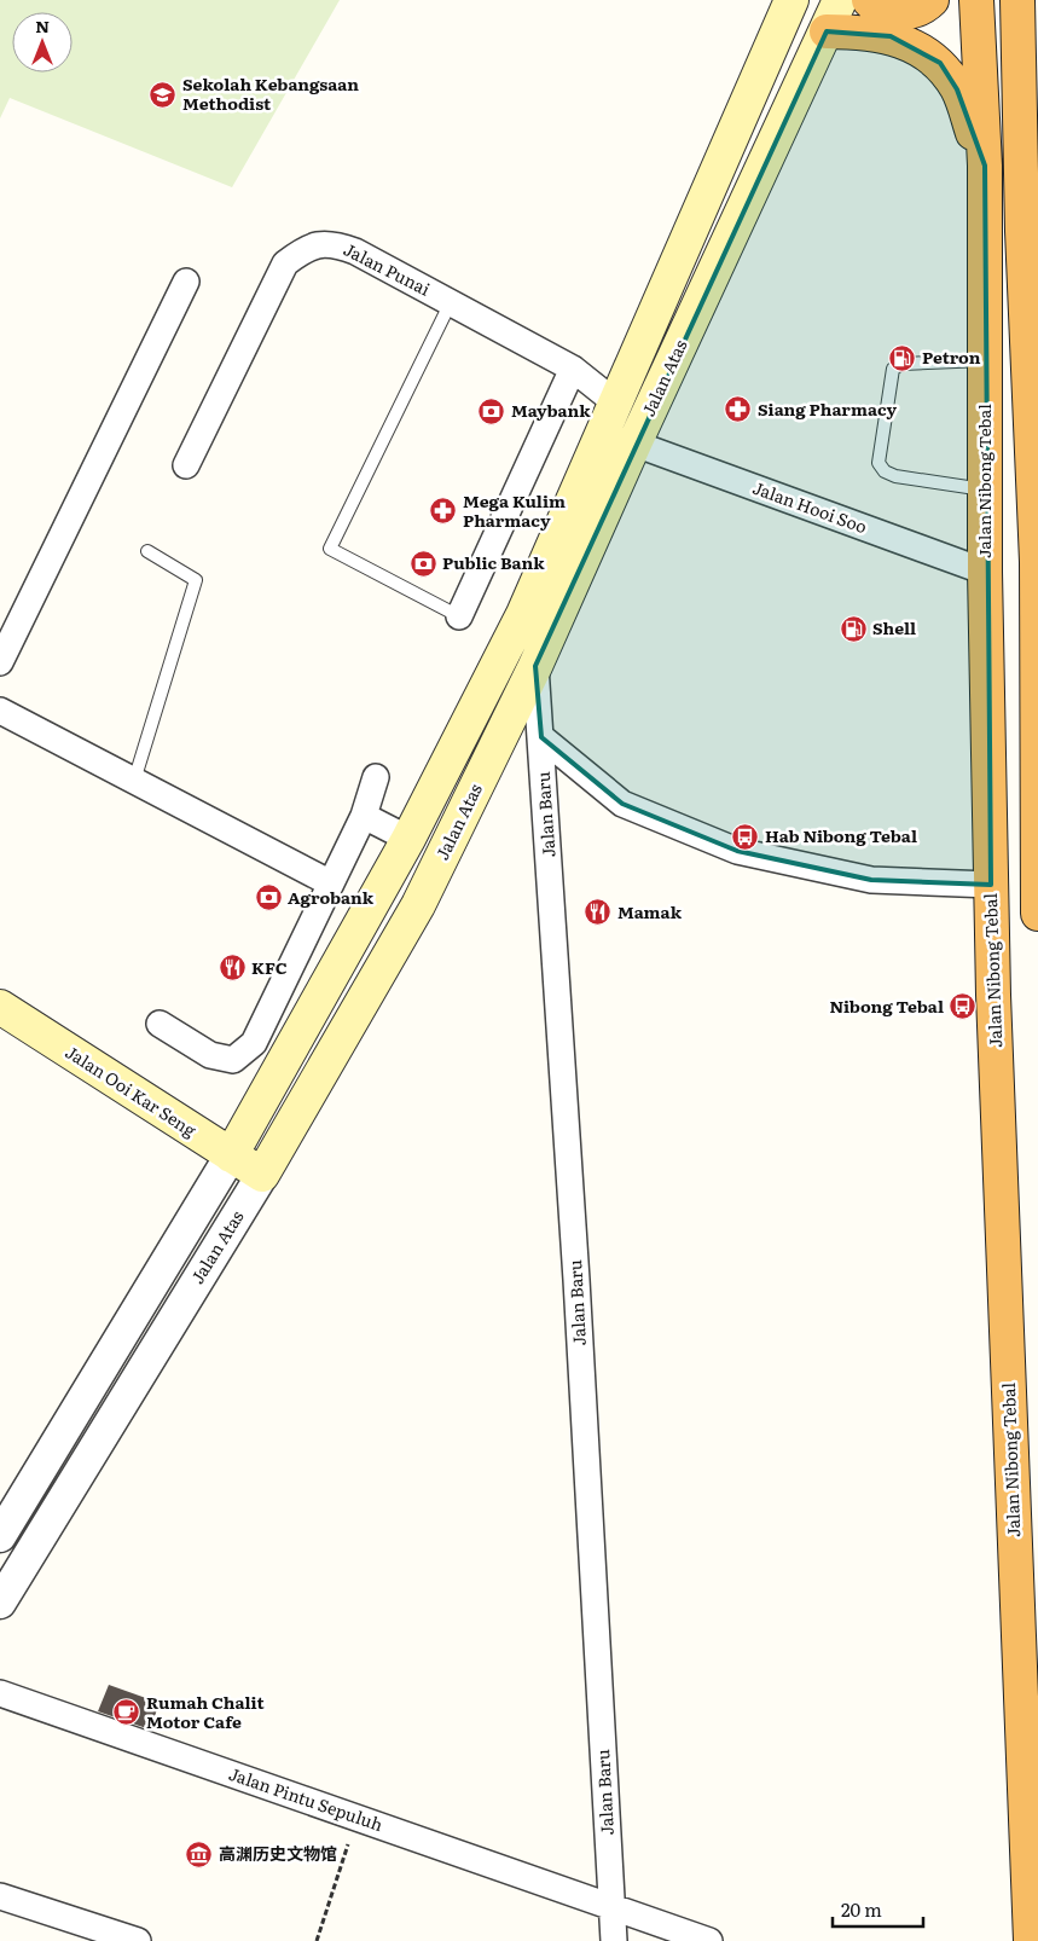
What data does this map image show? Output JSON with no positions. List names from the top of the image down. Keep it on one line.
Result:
{"streets":{"highway":["Jalan Nibong Tebal"],"main road":["Jalan Atas","Jalan Ooi Kar Seng"],"street":["Jalan Punai","Jalan Hooi Soo","Jalan Baru","Jalan Pintu Sepuluh"]},"crossings":[["Jalan Punai","Jalan Atas"],["Jalan Atas","Jalan Hooi Soo"],["Jalan Atas","Jalan Baru"],["Jalan Atas","Jalan Ooi Kar Seng"],["Jalan Nibong Tebal","Jalan Hooi Soo"],["Jalan Baru","Jalan Pintu Sepuluh"]],"places":{"school or university":["Sekolah Kebangsaan Methodist"],"fuel station":["Petron","Shell"],"pharmacy":["Siang Pharmacy","Mega Kulim Pharmacy"],"bank":["Maybank","Public Bank","Agrobank"],"bus stop":["Hab Nibong Tebal","Nibong Tebal"],"restaurant":["Mamak","KFC"],"cafe":["Rumah Chalit Motor Cafe"],"museum":["高渊历史文物馆"]},"scale_bar":"20 m","north":"top"}
